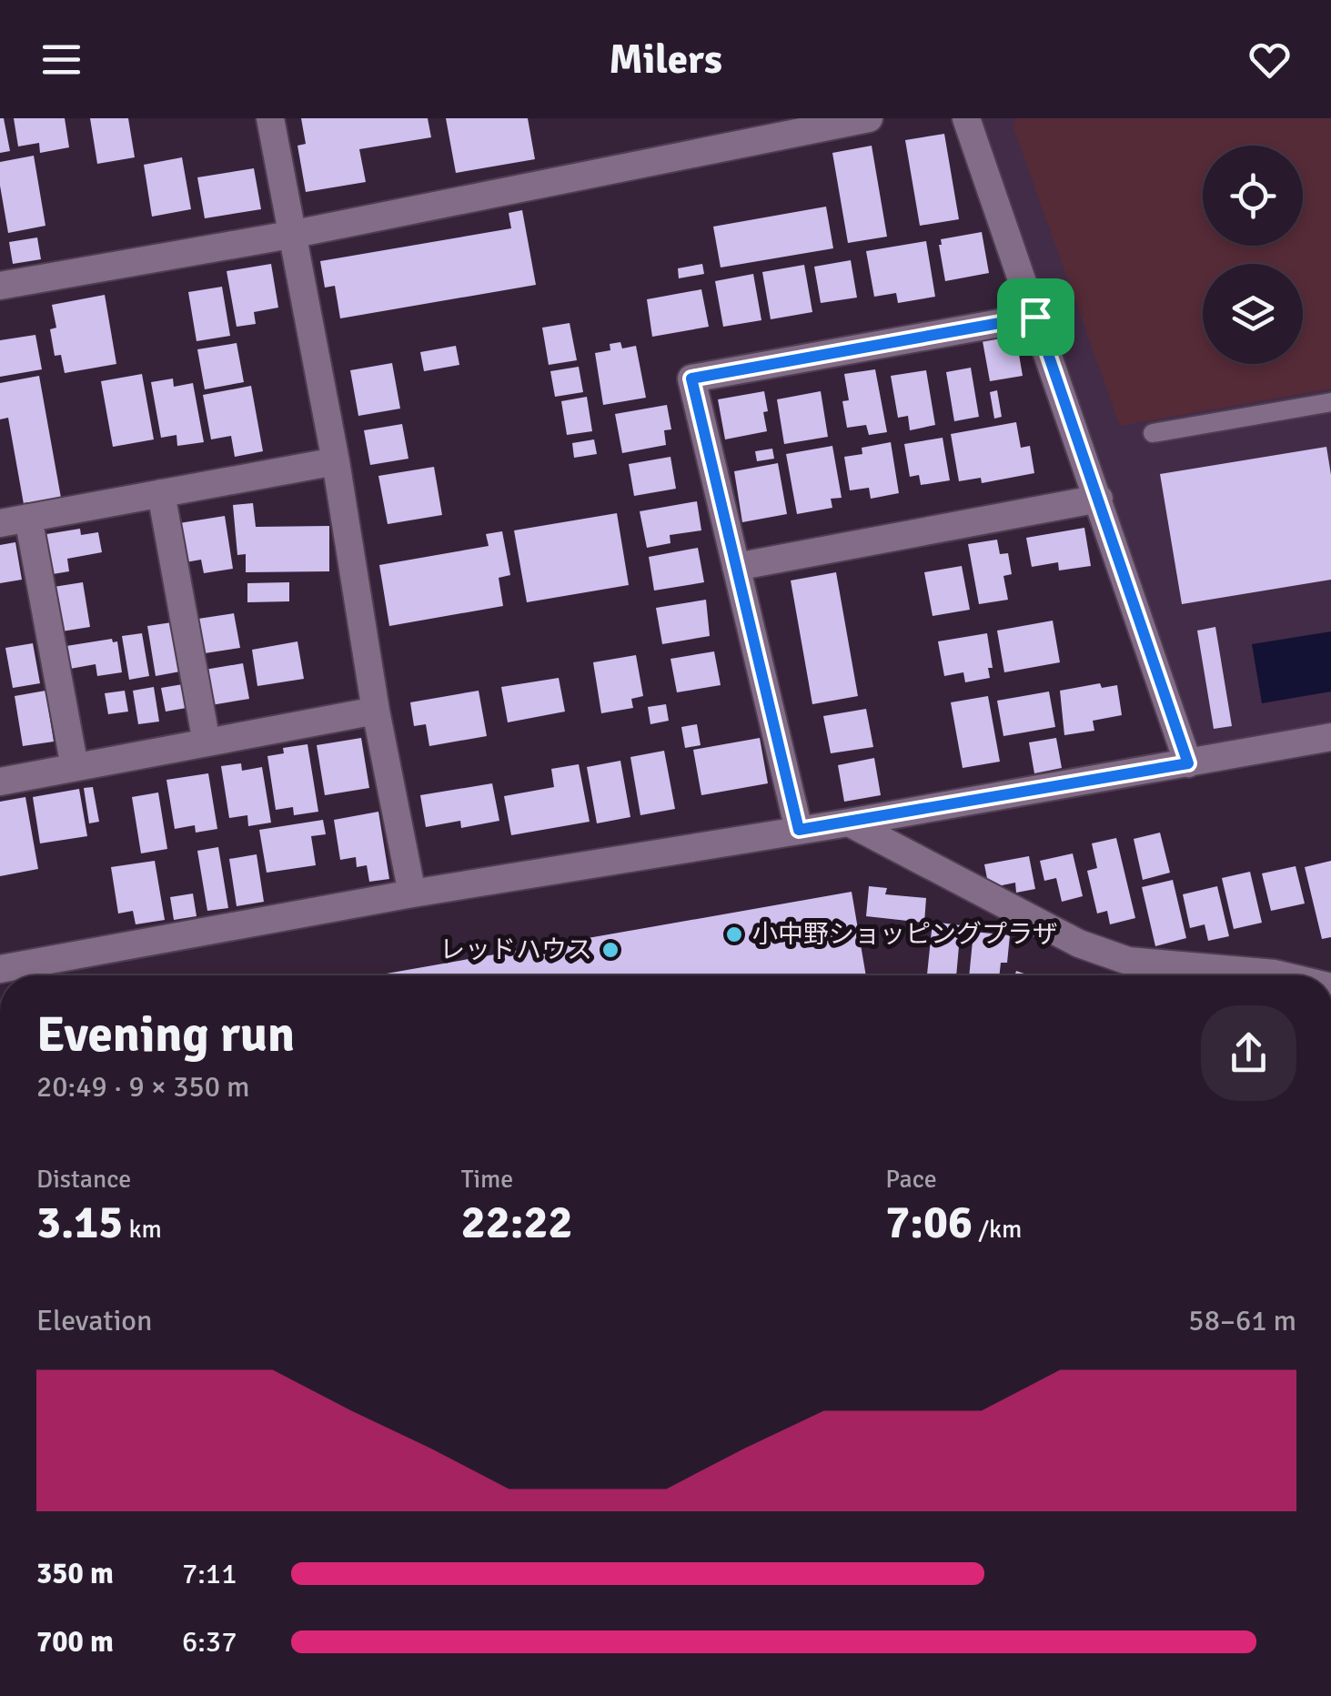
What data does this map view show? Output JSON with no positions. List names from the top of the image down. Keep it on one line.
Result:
{"places":["小中野ショッピングプラザ","レッドハウス"],"page":{"header":"Milers","heading":["Evening run","20:49 · 9 × 350 m"],"stats":[["Distance","3.15 km"],["Time","22:22"],["Pace","7:06 /km"]],"chart":["Elevation","58–61 m"],"list":[{"name":"350 m","note":"7:11"},{"name":"700 m","note":"6:37"}]}}
